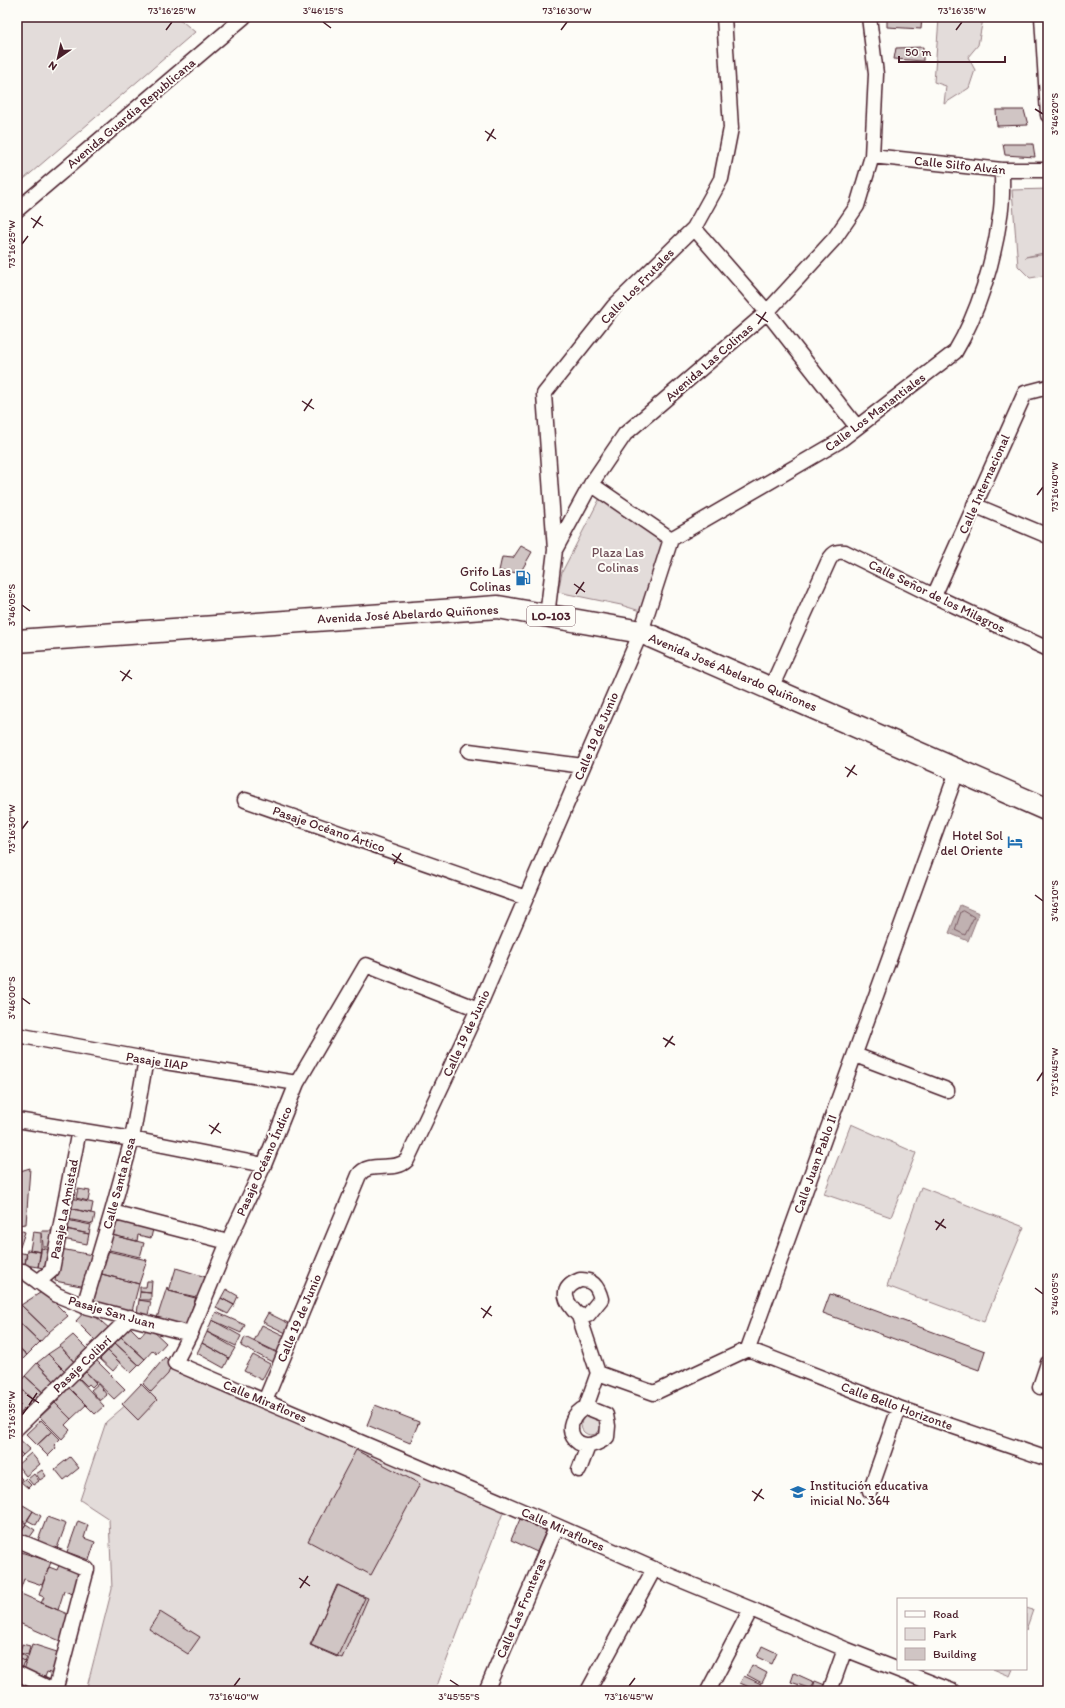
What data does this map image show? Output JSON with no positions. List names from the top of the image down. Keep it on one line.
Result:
{"streets":{"main road":["Avenida José Abelardo Quiñones","LO-103"],"street":["Avenida Guardia Republicana","Calle Silfo Alván","Calle Los Frutales","Avenida Las Colinas","Calle Los Manantiales","Calle Internacional","Calle Señor de los Milagros","Calle 19 de Junio","Pasaje Océano Ártico","Pasaje IIAP","Pasaje Océano Índico","Calle Juan Pablo II","Calle Santa Rosa","Pasaje La Amistad","Pasaje San Juan","Pasaje Colibrí","Calle Miraflores","Calle Bello Horizonte","Calle Las Fronteras"]},"crossings":[["Calle Silfo Alván","Avenida Las Colinas"],["Calle Silfo Alván","Calle Los Manantiales"],["Calle Los Frutales","Avenida Las Colinas"],["Avenida Las Colinas","Avenida José Abelardo Quiñones"],["Calle Internacional","Calle Señor de los Milagros"],["Calle Señor de los Milagros","Avenida José Abelardo Quiñones"],["Avenida José Abelardo Quiñones","Calle 19 de Junio"],["Avenida José Abelardo Quiñones","Calle Juan Pablo II"],["Calle 19 de Junio","Pasaje Océano Ártico"],["Calle 19 de Junio","Pasaje Océano Índico"],["Calle 19 de Junio","Calle Miraflores"],["Pasaje IIAP","Pasaje Océano Índico"],["Pasaje IIAP","Calle Santa Rosa"],["Pasaje Océano Índico","Pasaje San Juan"],["Pasaje Océano Índico","Calle Miraflores"],["Calle Juan Pablo II","Calle Bello Horizonte"],["Calle Santa Rosa","Pasaje San Juan"],["Pasaje La Amistad","Pasaje San Juan"],["Pasaje San Juan","Pasaje Colibrí"],["Calle Miraflores","Calle Las Fronteras"]],"parks":["Plaza Las Colinas"],"places":{"fuel station":["Grifo Las Colinas"],"hotel":["Hotel Sol del Oriente"],"school or university":["Institución educativa inicial No. 364"]},"legend":["Road","Park","Building"],"scale_bar":"50 m","north":"bottom left","coordinates":["73°16'25\"W","3°46'15\"S","73°16'30\"W","73°16'35\"W","3°46'20\"S","73°16'40\"W","3°46'05\"S","3°46'10\"S","3°46'00\"S","73°16'45\"W","3°45'55\"S"]}
